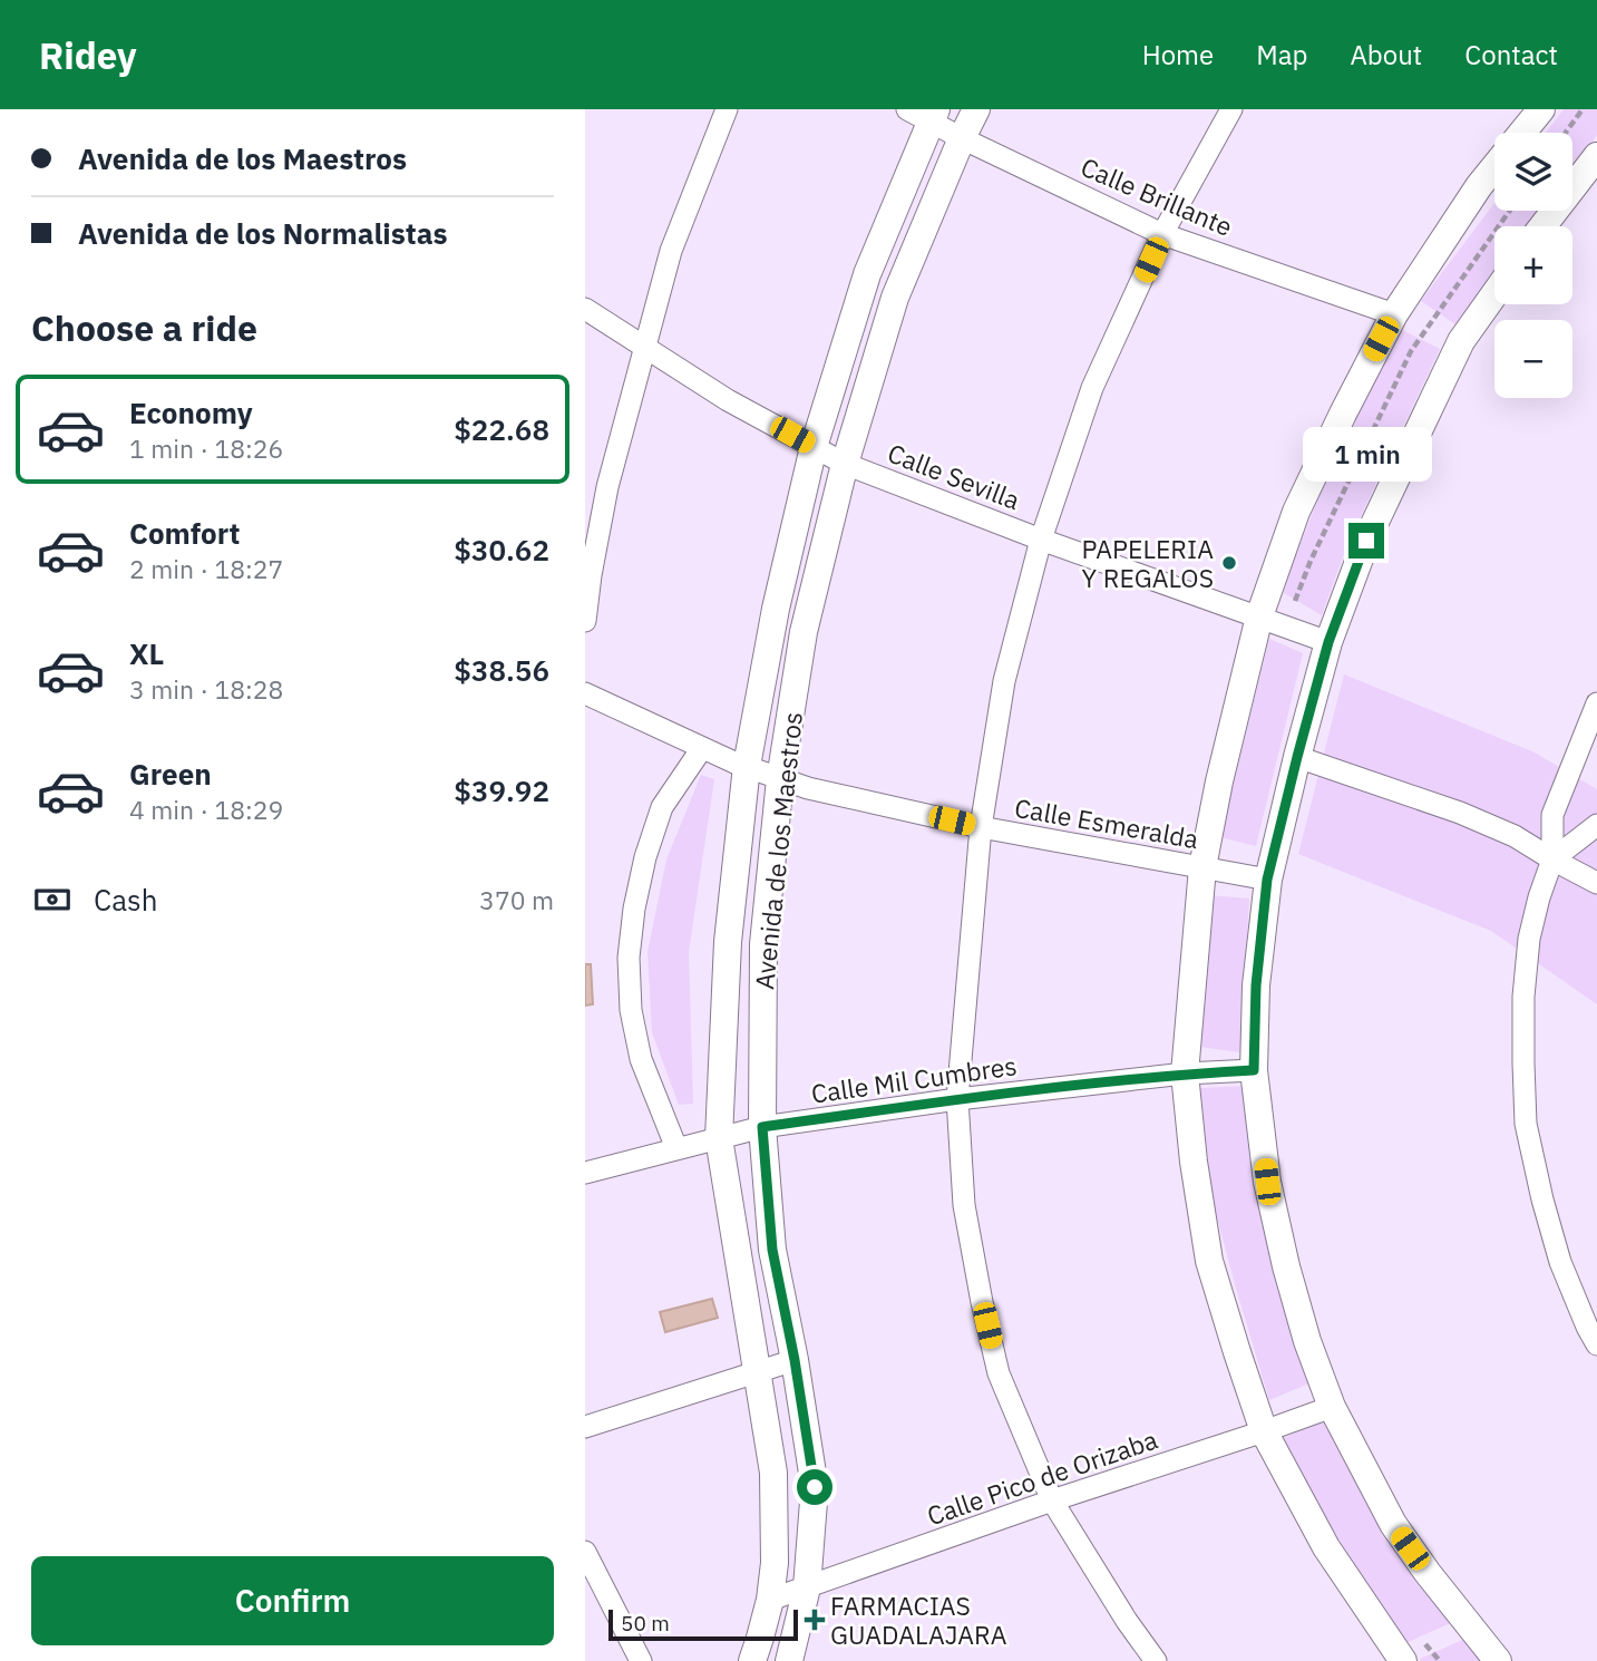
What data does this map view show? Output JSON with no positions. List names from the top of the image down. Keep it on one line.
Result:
{"streets":{"street":["Calle Brillante","Calle Sevilla","Calle Esmeralda","Avenida de los Maestros","Calle Mil Cumbres","Calle Pico de Orizaba"]},"crossings":[["Calle Brillante","Avenida de los Maestros"],["Calle Sevilla","Avenida de los Maestros"],["Calle Esmeralda","Avenida de los Maestros"],["Avenida de los Maestros","Calle Mil Cumbres"],["Avenida de los Maestros","Calle Pico de Orizaba"]],"places":{"other":["PAPELERIA Y REGALOS"],"health":["FARMACIAS GUADALAJARA"]},"scale_bar":"50 m","page":{"header":"Ridey","nav":["Home","Map","About","Contact"],"banner":["Avenida de los Maestros","Avenida de los Normalistas"],"map_buttons":["+","−"],"heading":"Choose a ride","list":[{"name":"Economy","note":"1 min · 18:26","value":"$22.68"},{"name":"Comfort","note":"2 min · 18:27","value":"$30.62"},{"name":"XL","note":"3 min · 18:28","value":"$38.56"},{"name":"Green","note":"4 min · 18:29","value":"$39.92"}],"bubble":"1 min","pay":["Cash","370 m"],"buttons":"Confirm","scale":"50 m"}}
